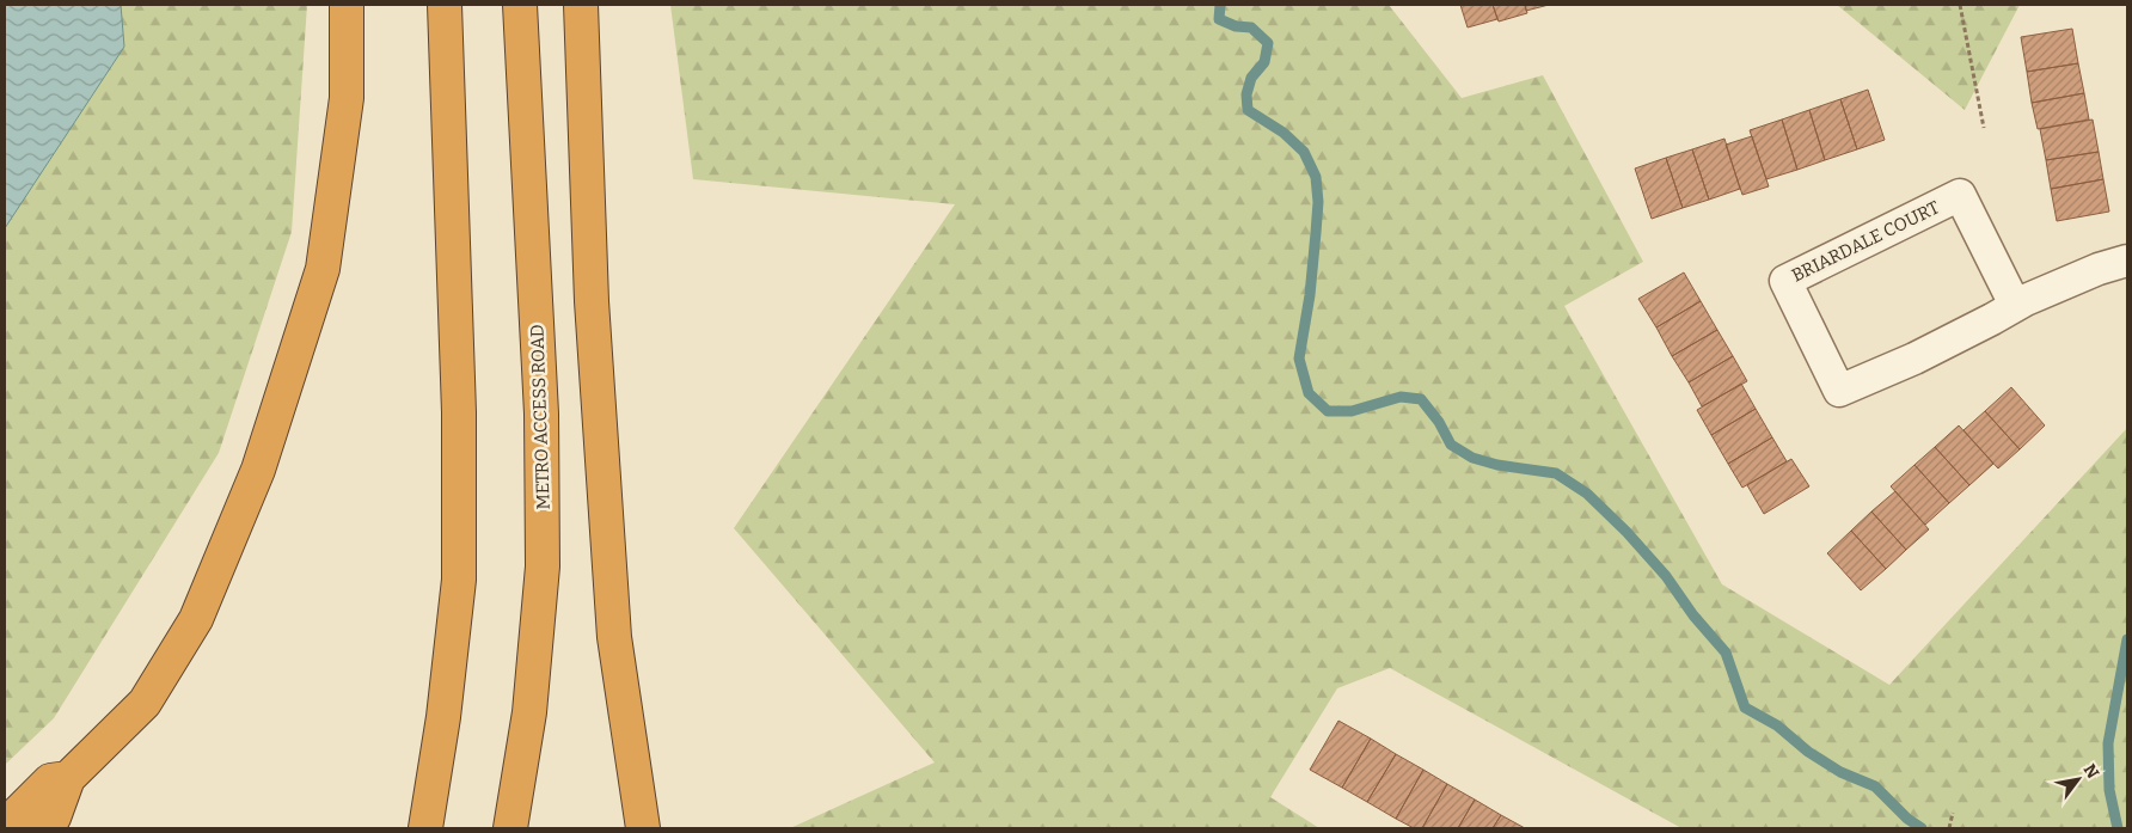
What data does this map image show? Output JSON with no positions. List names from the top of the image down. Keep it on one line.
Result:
{"streets":{"highway":["METRO ACCESS ROAD"],"street":["BRIARDALE COURT"]},"north":"top right"}
